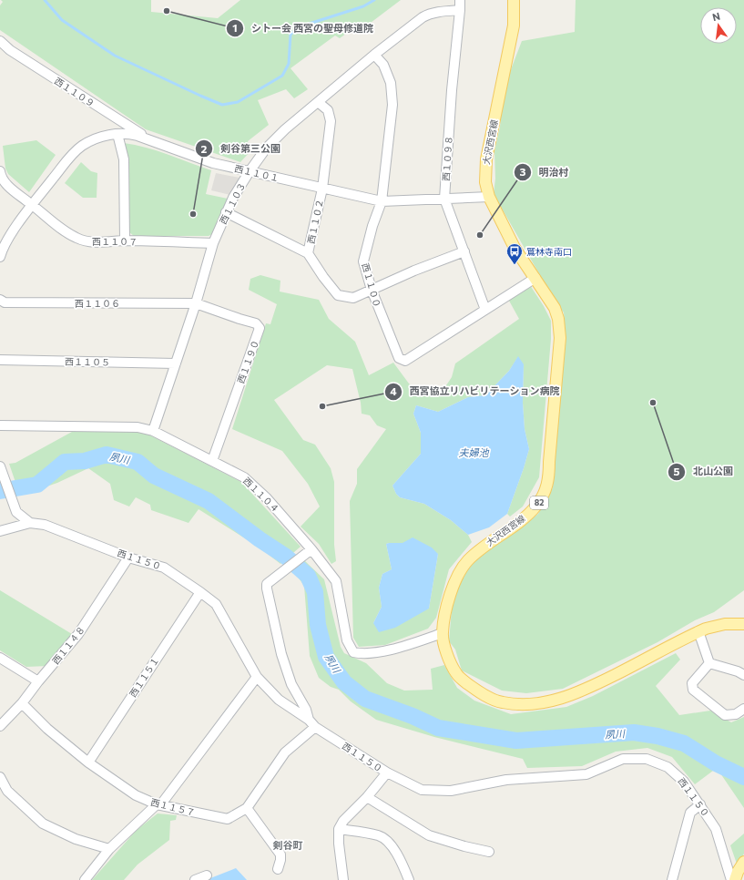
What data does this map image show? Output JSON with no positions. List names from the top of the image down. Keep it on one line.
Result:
{"streets":{"main road":["大沢西宮線","82"],"street":["西１１０９","西１０９８","西１１０１","西１１０３","西１１０２","西１１０７","西１１００","西１１０６","西１１０５","西１１９０","西１１０４","西１１５０","西１１４８","西１１５１","西１１５７"]},"crossings":[["西１１０９","西１１０１"],["大沢西宮線","西１１０１"],["大沢西宮線","西１１００"],["大沢西宮線","西１１０４"],["西１０９８","西１１０１"],["西１０９８","西１１０３"],["西１０９８","西１１００"],["西１１０１","西１１０３"],["西１１０１","西１１０２"],["西１１０１","西１１０７"],["西１１０１","西１１００"],["西１１０３","西１１０２"],["西１１０３","西１１０７"],["西１１０３","西１１００"],["西１１０３","西１１０６"],["西１１０３","西１１０５"],["西１１０３","西１１９０"],["西１１０３","西１１０４"],["西１１０６","西１１９０"],["西１１９０","西１１０４"],["西１１５０","西１１４８"],["西１１５０","西１１５１"],["西１１５０","西１１５７"],["西１１４８","西１１５７"],["西１１５１","西１１５７"]],"districts":["剣谷町"],"water":["夫婦池","夙川"],"places":{"other":["シトー会 西宮の聖母修道院","剣谷第三公園","明治村","北山公園","西宮協立リハビリテーション病院"],"bus stop":["鷲林寺南口"]},"north":"top"}
